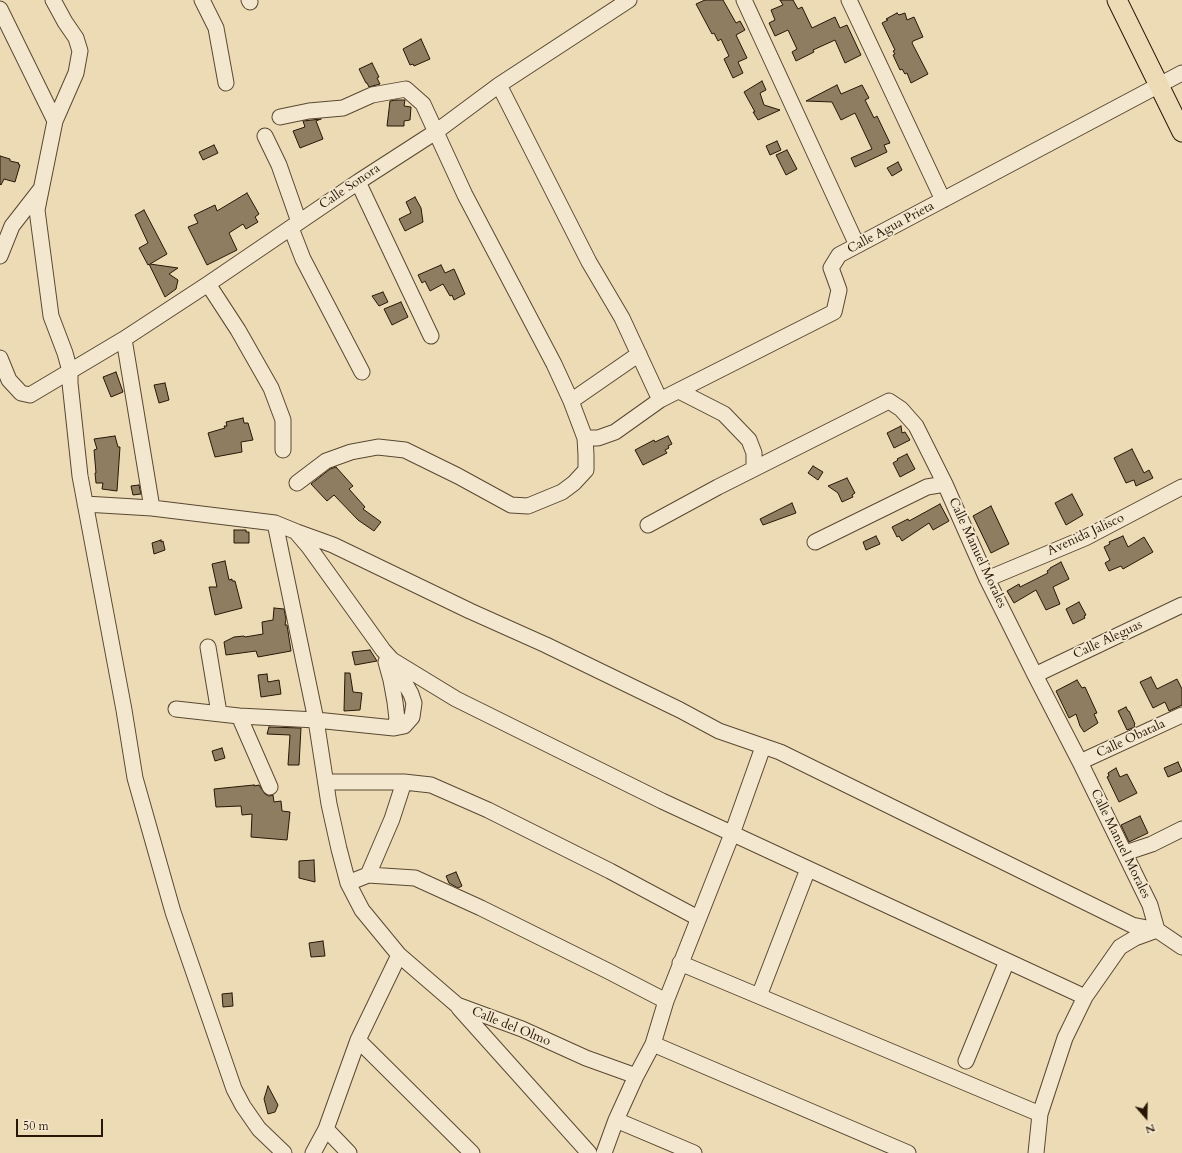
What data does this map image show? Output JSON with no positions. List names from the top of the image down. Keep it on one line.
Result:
{"streets":{"street":["Calle Sonora","Calle Agua Prieta","Avenida Jalisco","Calle Manuel Morales","Calle Aleguas","Calle Obatala","Calle del Olmo"]},"crossings":[["Avenida Jalisco","Calle Manuel Morales"],["Calle Manuel Morales","Calle Aleguas"],["Calle Manuel Morales","Calle Obatala"]],"scale_bar":"50 m","north":"bottom"}
